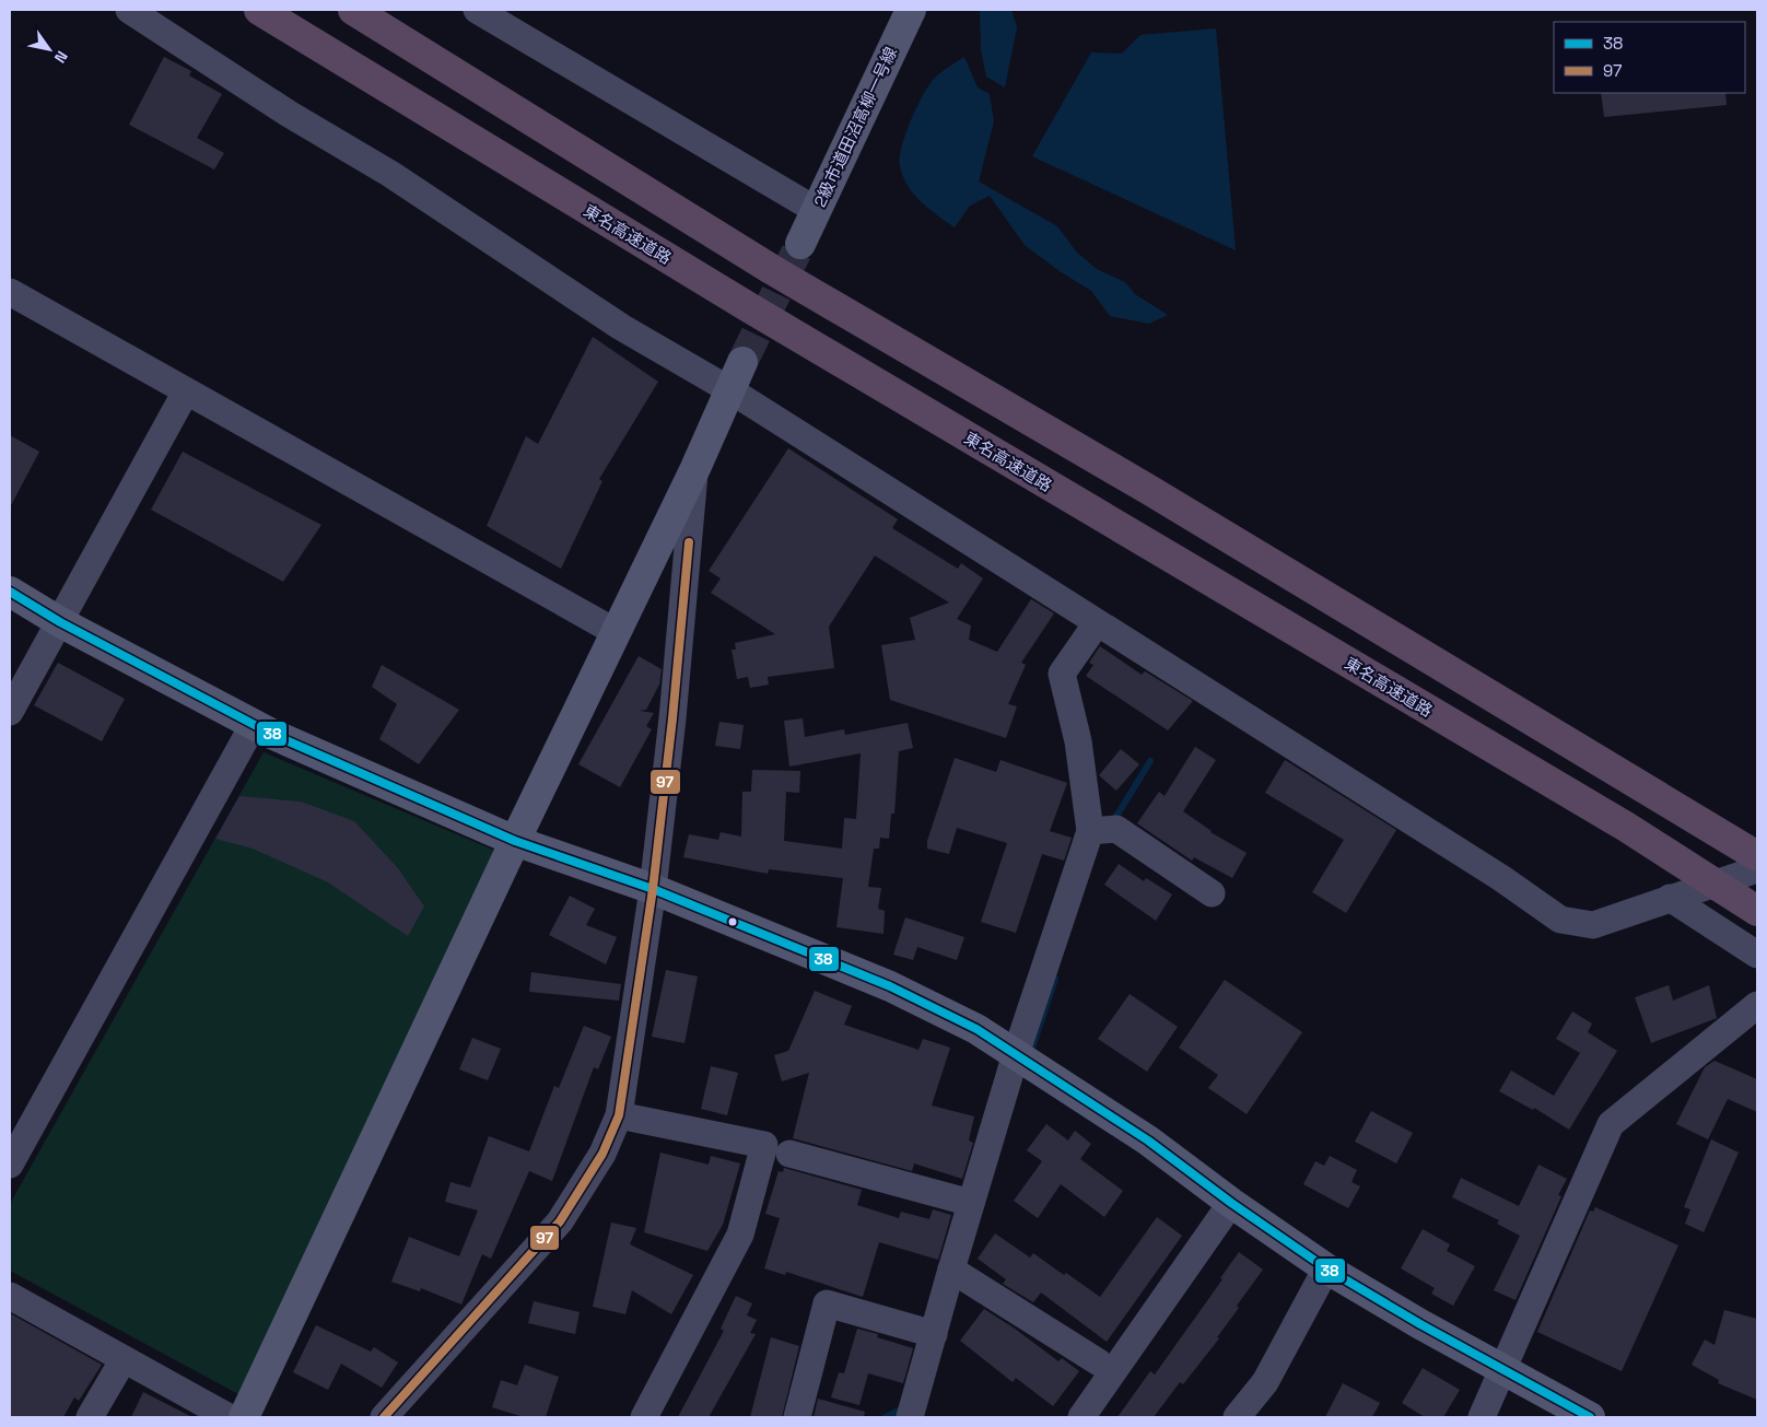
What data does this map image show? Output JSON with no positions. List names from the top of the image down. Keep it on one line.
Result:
{"streets":{"highway":["東名高速道路"],"street":["2級市道田沼高柳一号線"]},"lines":["transit line 97","transit line 38"],"legend":["38","97"],"north":"bottom right"}
